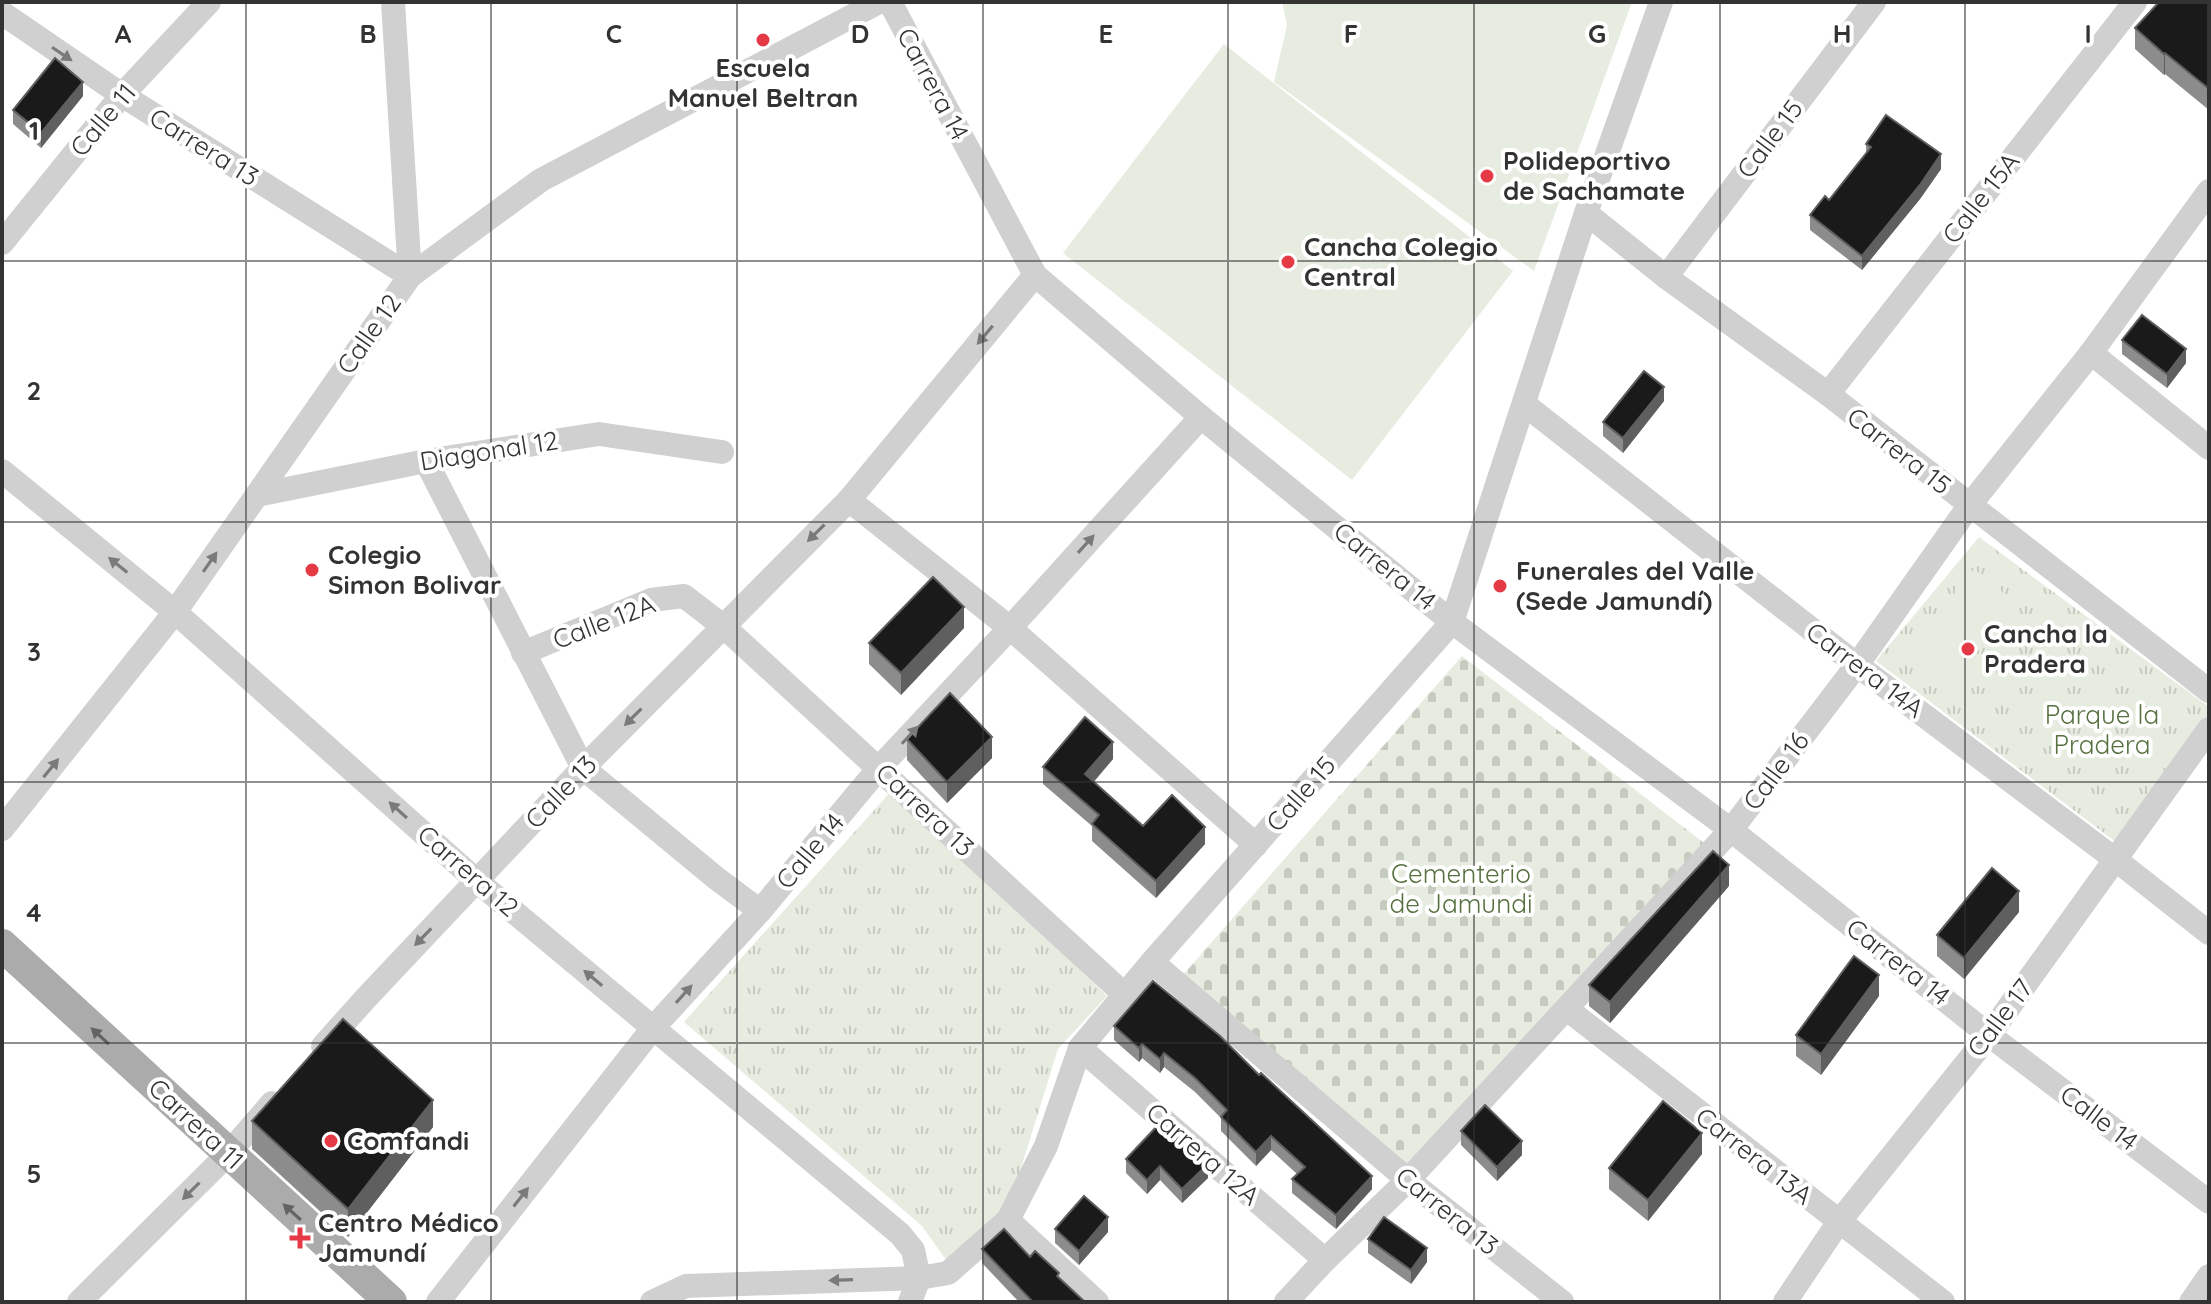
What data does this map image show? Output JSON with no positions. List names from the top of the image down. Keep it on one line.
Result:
{"streets":{"main road":["Carrera 11"],"street":["Carrera 14","Calle 11","Calle 15","Carrera 13","Calle 15A","Calle 12","Diagonal 12","Carrera 15","Calle 12A","Carrera 14A","Calle 16","Calle 13","Calle 14","Carrera 12","Calle 17","Carrera 12A","Carrera 13A"]},"crossings":[["Carrera 14","Calle 15"],["Carrera 14","Calle 16"],["Carrera 14","Calle 13"],["Carrera 14","Calle 14"],["Carrera 14","Calle 17"],["Calle 11","Carrera 13"],["Calle 15","Carrera 13"],["Calle 15","Carrera 15"],["Calle 15","Carrera 14A"],["Calle 15","Carrera 12"],["Calle 15","Carrera 12A"],["Carrera 13","Calle 12"],["Carrera 13","Calle 12A"],["Carrera 13","Calle 16"],["Carrera 13","Calle 13"],["Carrera 13","Calle 14"],["Calle 15A","Carrera 15"],["Calle 12","Diagonal 12"],["Calle 12","Carrera 12"],["Carrera 15","Calle 16"],["Calle 12A","Calle 13"],["Carrera 14A","Calle 16"],["Carrera 14A","Calle 17"],["Calle 16","Carrera 12A"],["Calle 16","Carrera 13A"],["Calle 13","Carrera 12"],["Calle 14","Carrera 12"],["Calle 14","Calle 17"],["Calle 17","Carrera 13A"]],"one_way":["Calle 13","Calle 14","Carrera 11"],"parks":["Parque la Pradera","Cementerio de Jamundi"],"places":{"other":["Escuela Manuel Beltran","Polideportivo de Sachamate","Cancha Colegio Central","Colegio Simon Bolivar","Funerales del Valle (Sede Jamundí)","Cancha la Pradera","Comfandi"],"health":["Centro Médico Jamundí"]},"grid":{"columns":["A","B","C","D","E","F","G","H","I"],"rows":["1","2","3","4","5"]}}
